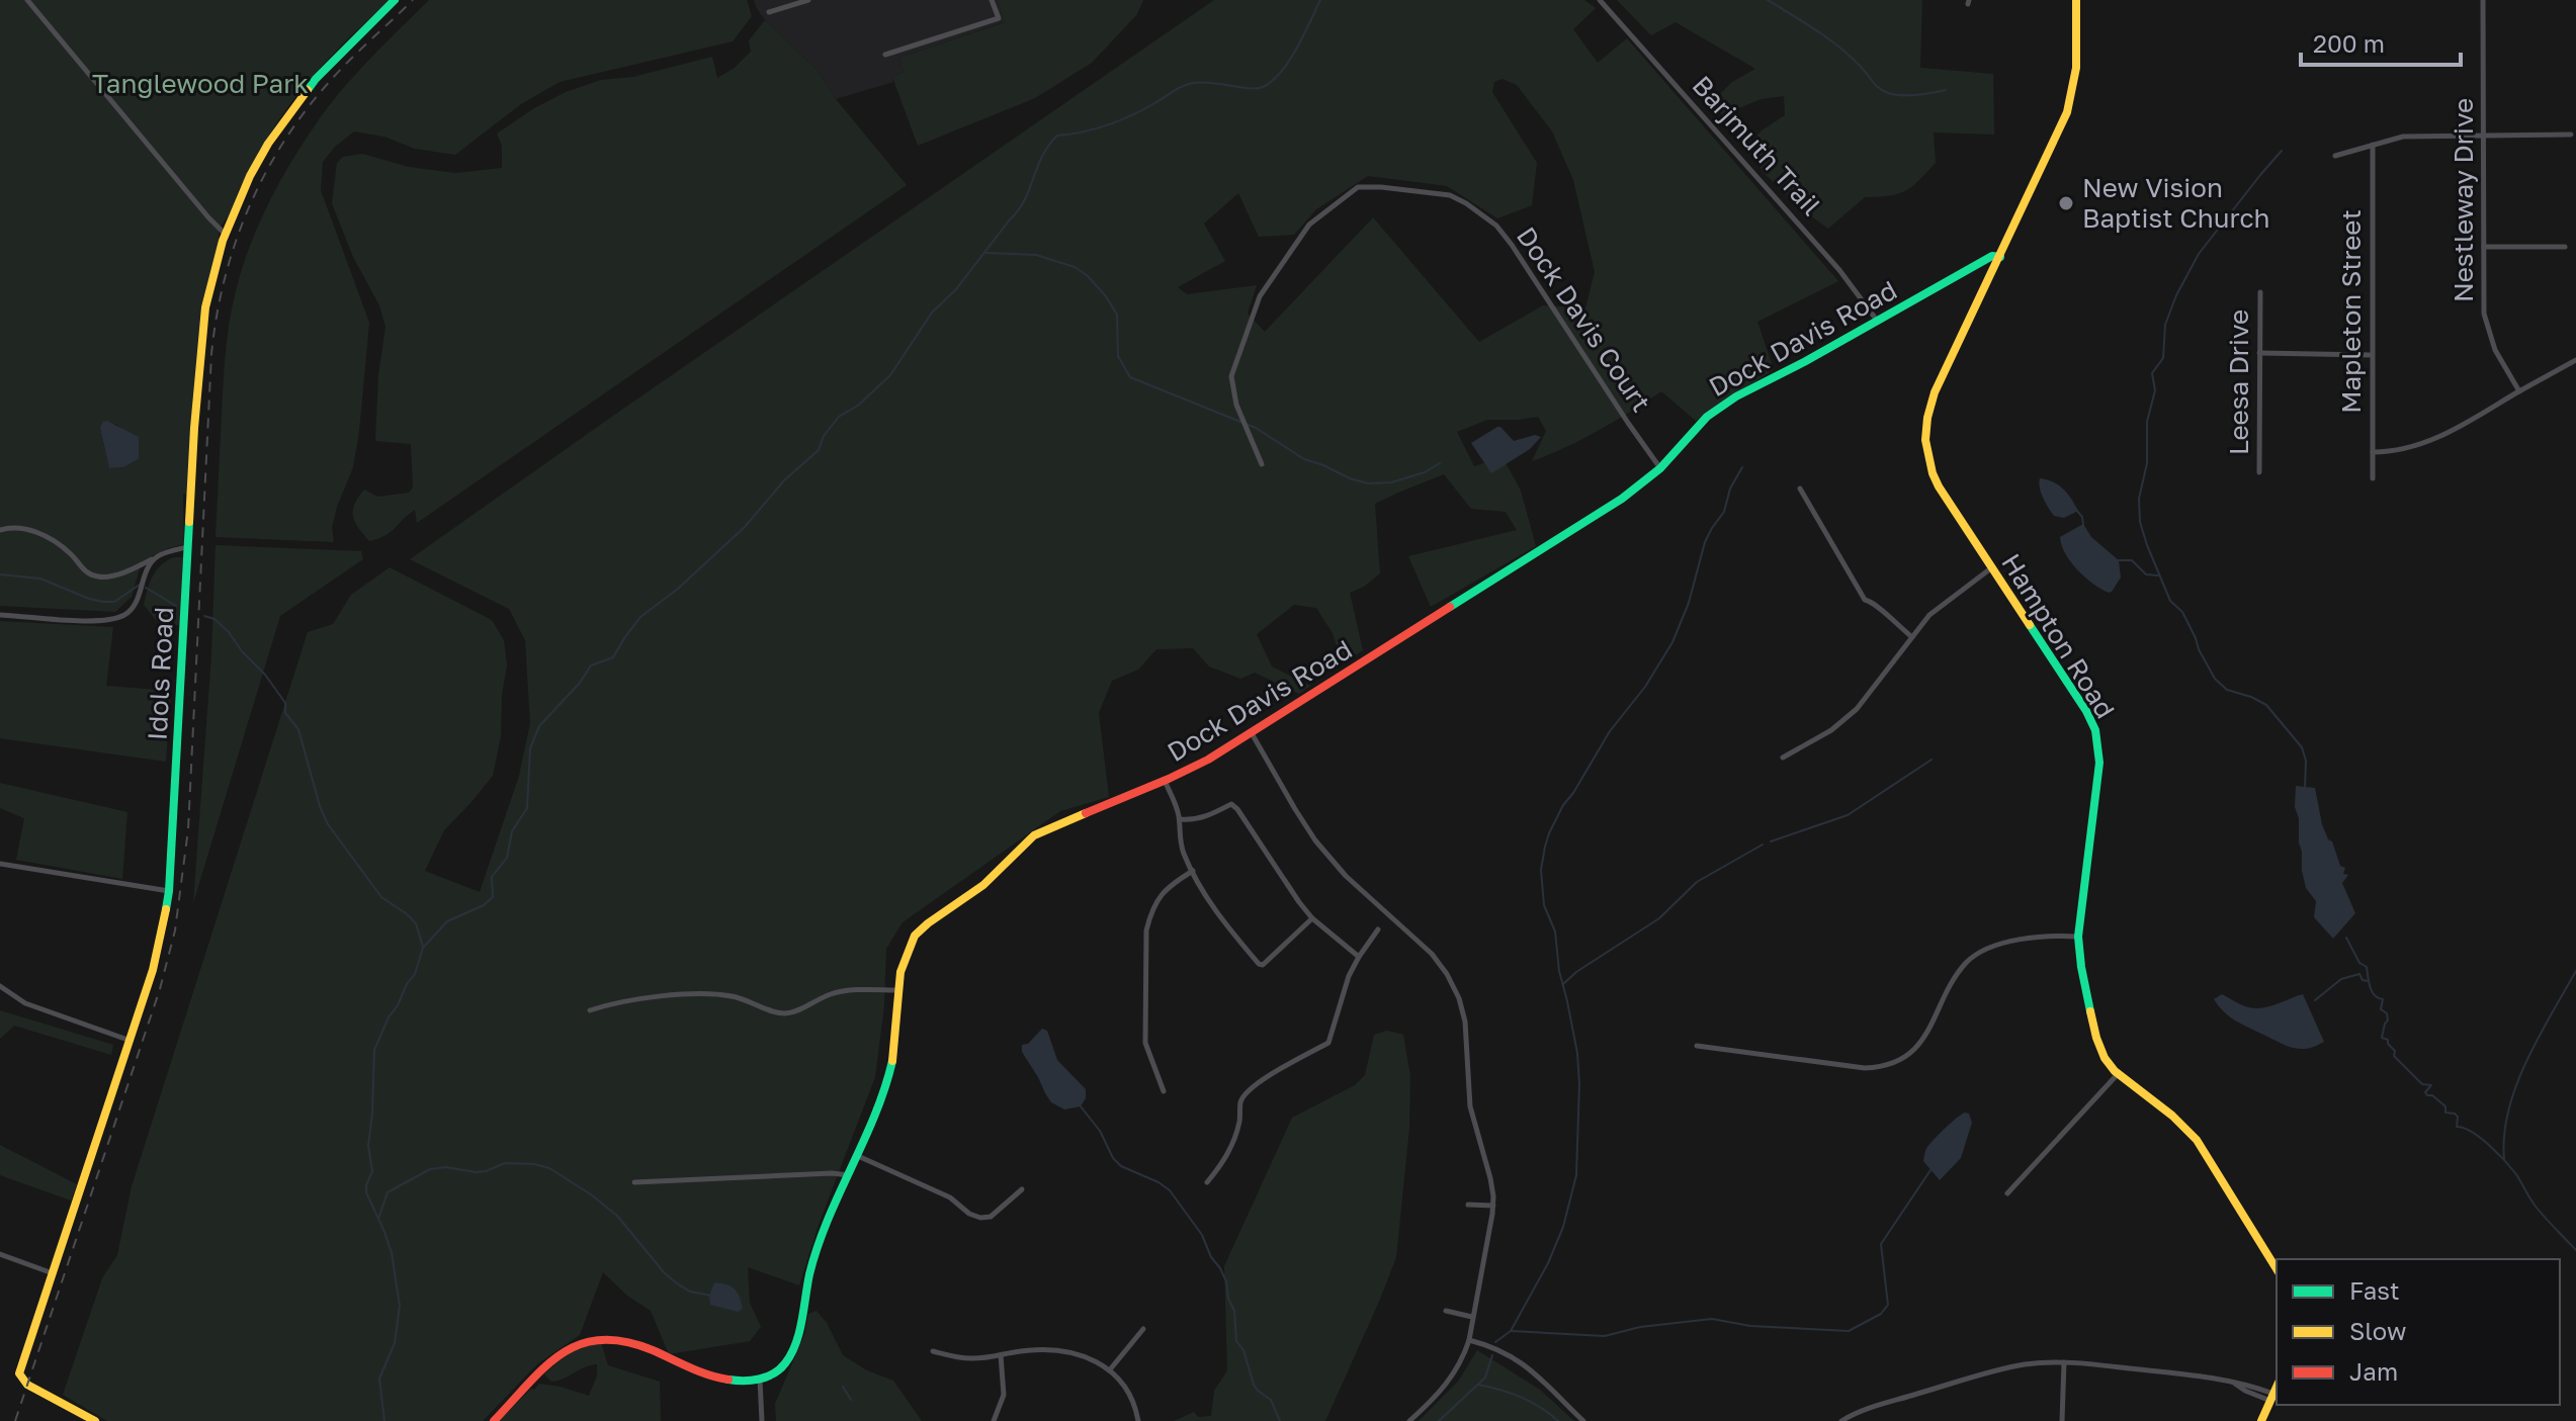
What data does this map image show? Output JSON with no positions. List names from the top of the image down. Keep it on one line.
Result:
{"streets":{"street":["Barjmuth Trail","Nestleway Drive","Mapleton Street","Dock Davis Court","Dock Davis Road","Leesa Drive","Hampton Road","Idols Road"]},"crossings":[["Barjmuth Trail","Dock Davis Road"],["Dock Davis Court","Dock Davis Road"],["Dock Davis Road","Hampton Road"]],"parks":["Tanglewood Park"],"places":["New Vision Baptist Church"],"legend":["Fast","Slow","Jam"],"scale_bar":"200 m"}
